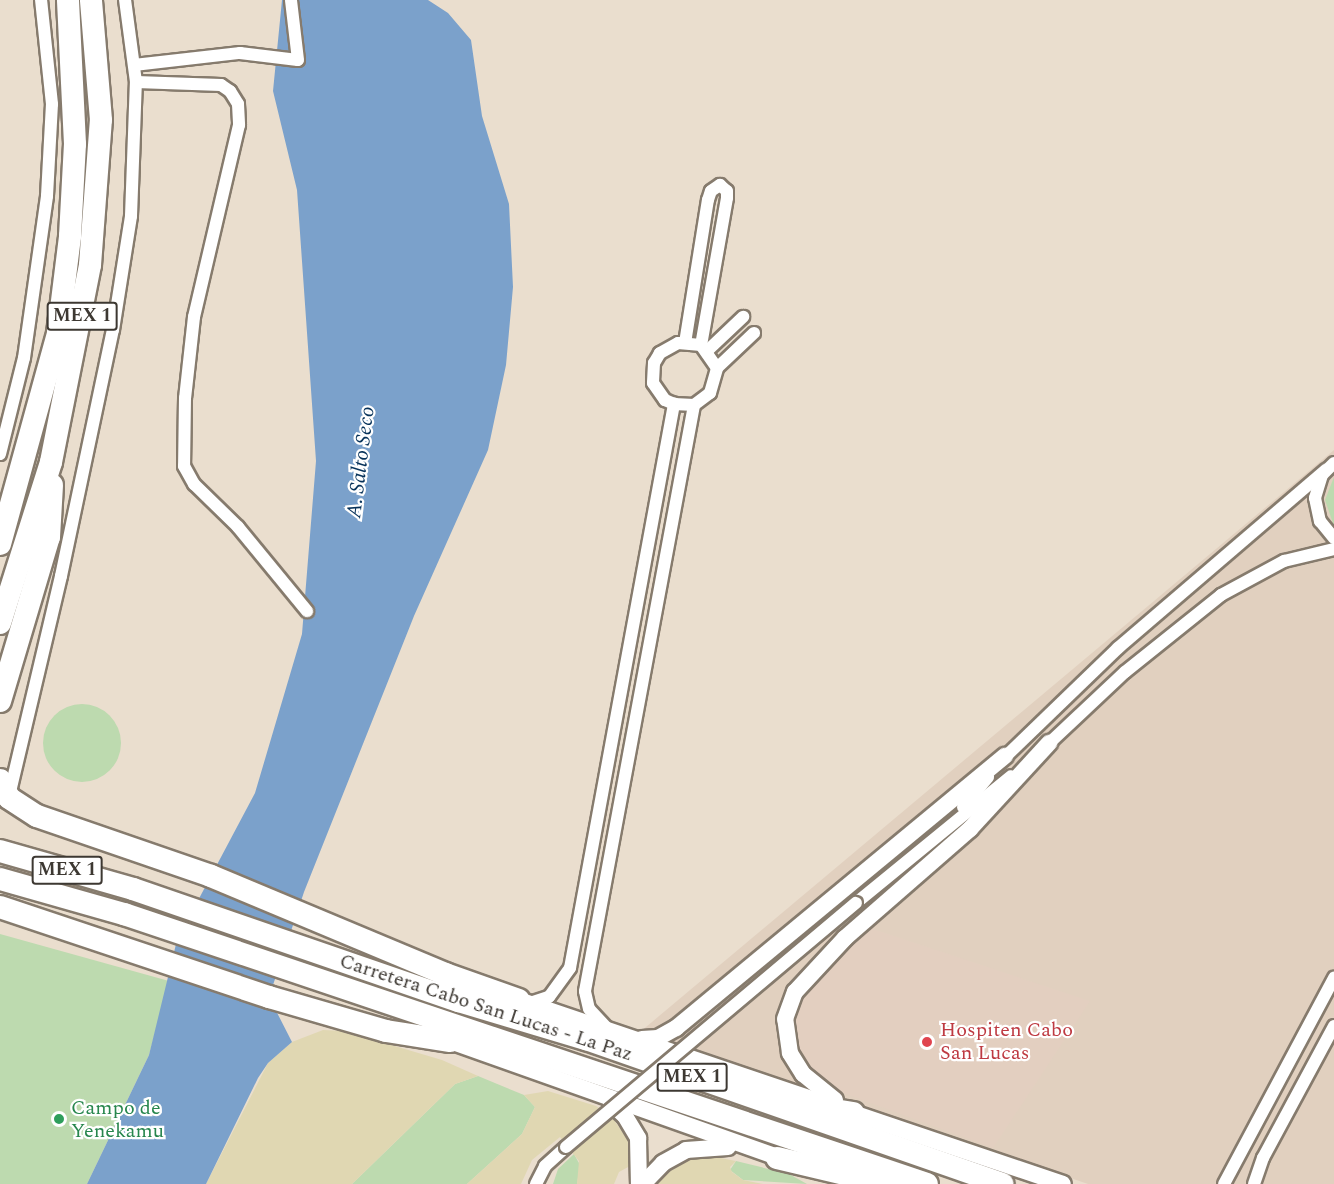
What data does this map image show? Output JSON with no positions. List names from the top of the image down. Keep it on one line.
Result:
{"streets":{"highway":["MEX 1","Carretera Cabo San Lucas - La Paz"]},"crossings":[["MEX 1","Carretera Cabo San Lucas - La Paz"]],"water":["A. Salto Seco"],"places":["Hospiten Cabo San Lucas","Campo de Yenekamu"]}
